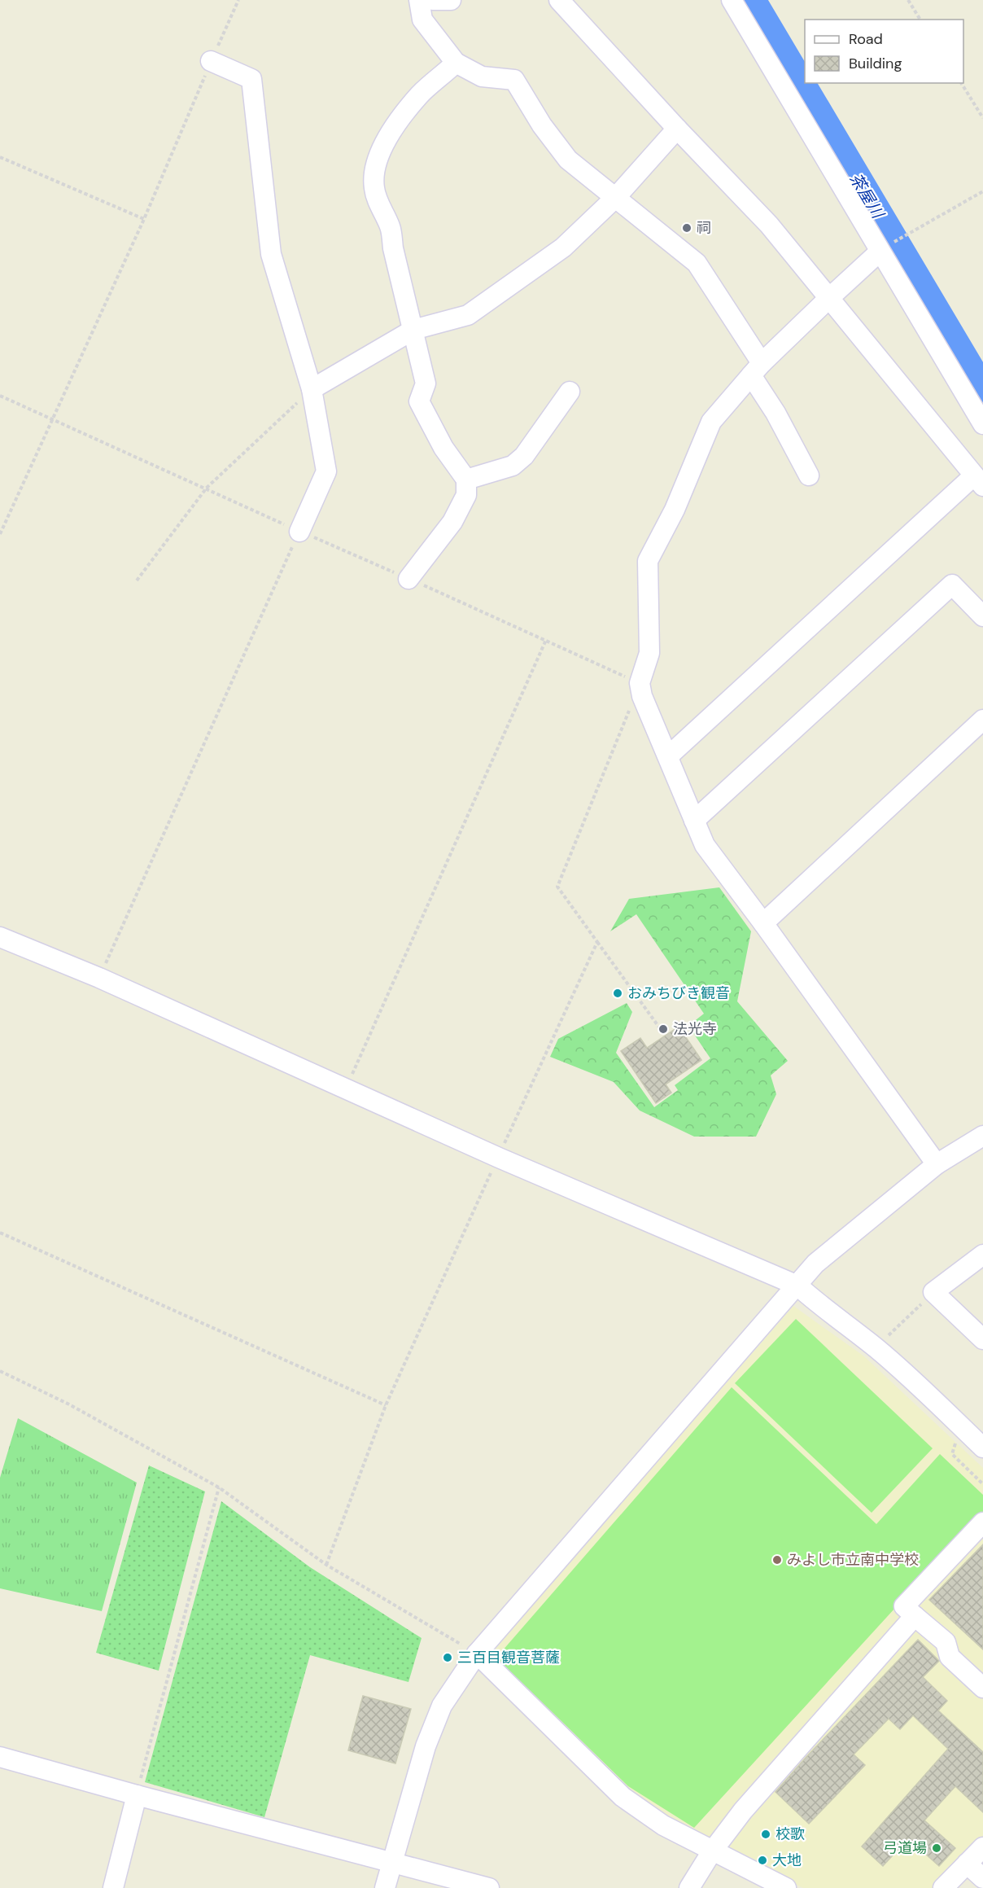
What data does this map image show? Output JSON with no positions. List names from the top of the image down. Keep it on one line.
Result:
{"water":["茶屋川"],"places":["祠","おみちびき観音","法光寺","みよし市立南中学校","三百目観音菩薩","校歌","弓道場","大地"],"legend":["Road","Building"]}
